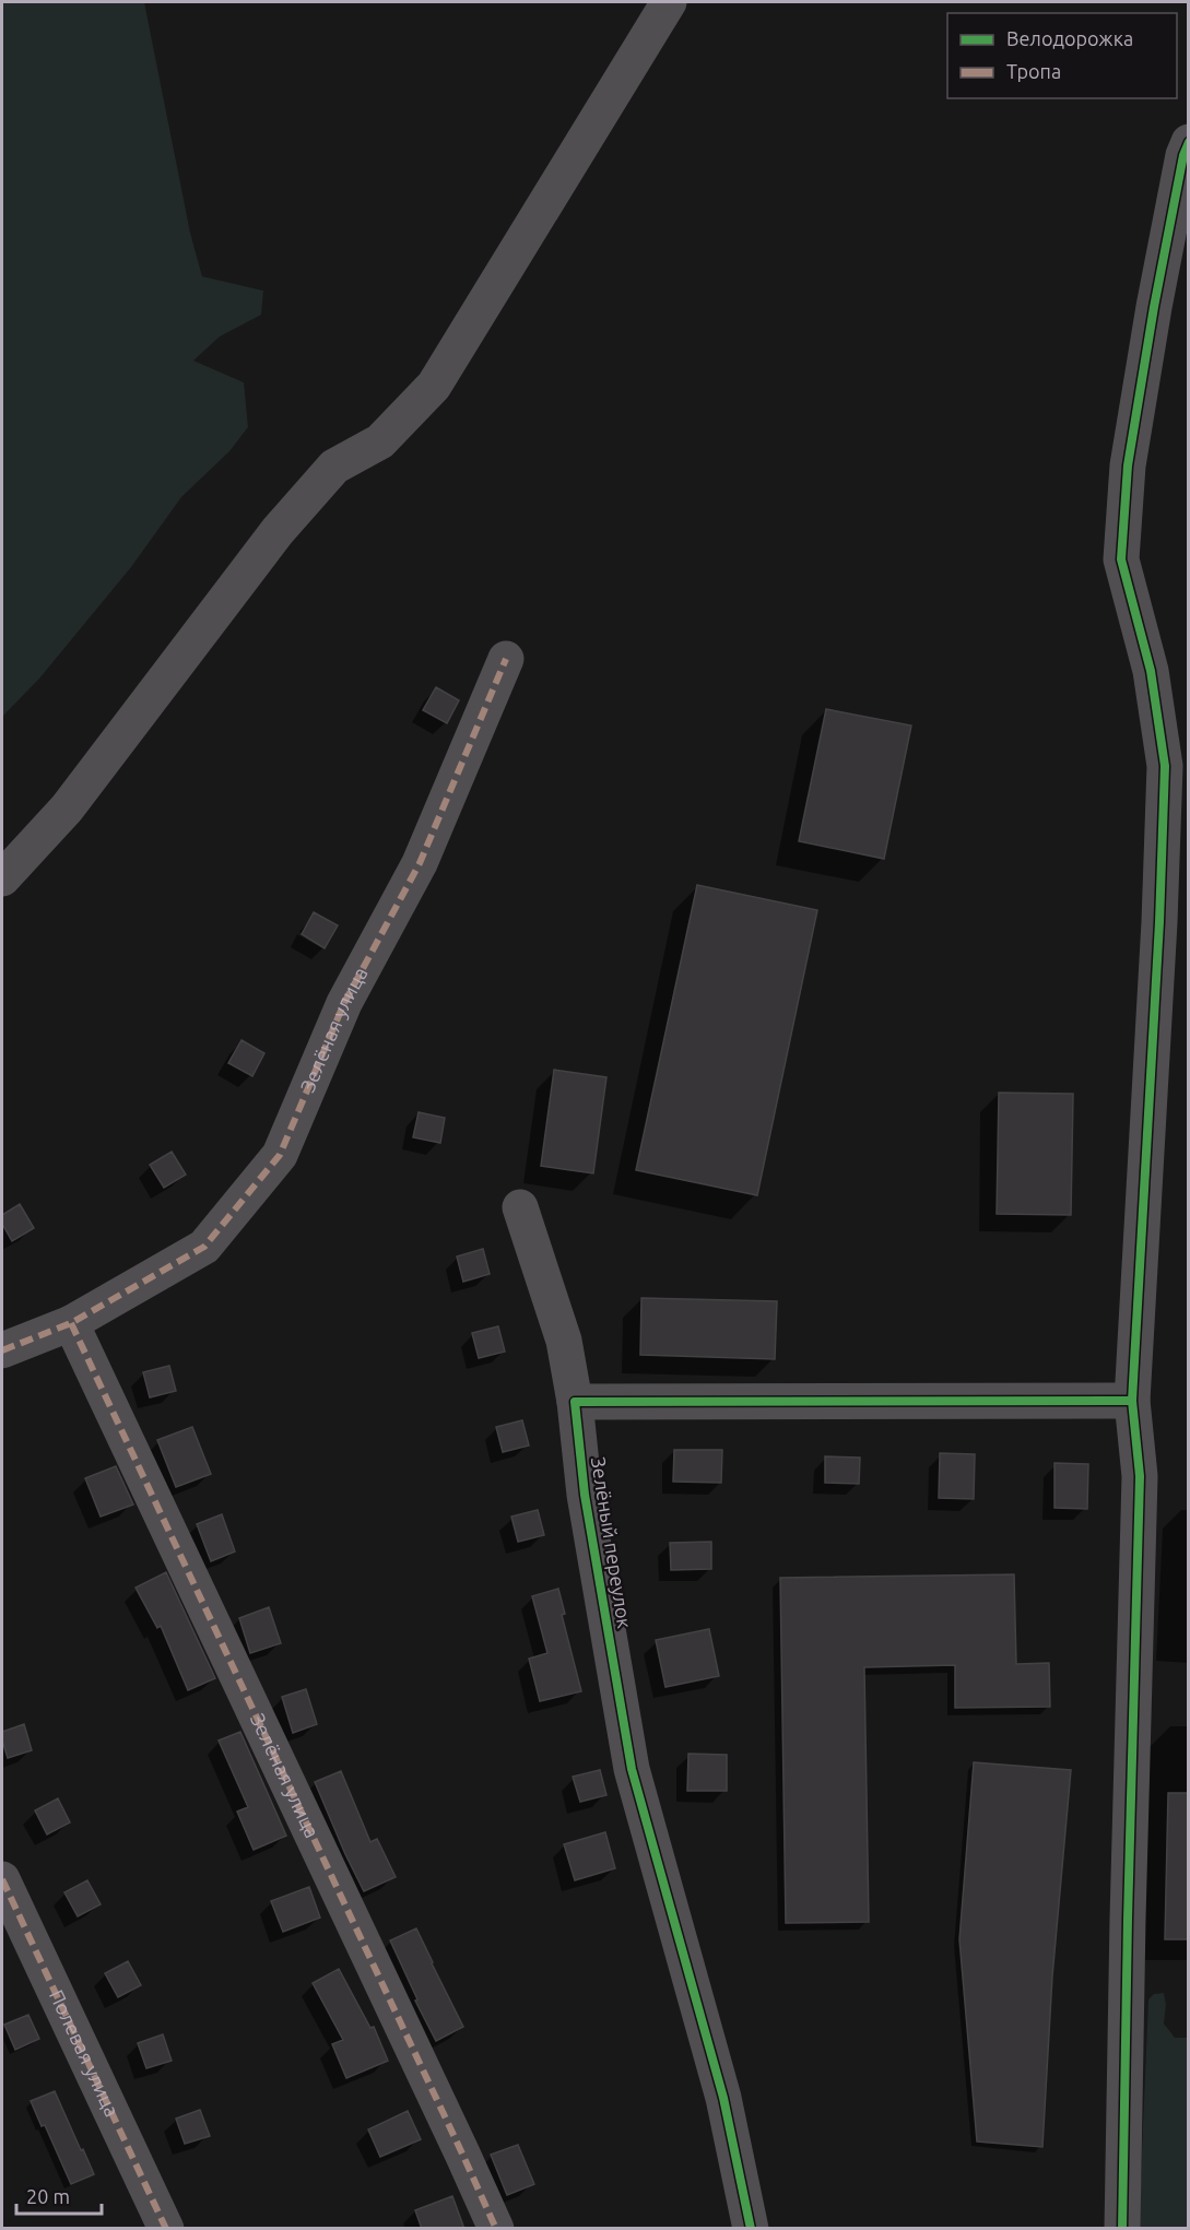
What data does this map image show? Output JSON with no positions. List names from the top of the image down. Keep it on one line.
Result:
{"streets":{"street":["Зелёная улица","Зелёный переулок","Полевая улица"]},"legend":["Велодорожка","Тропа"],"scale_bar":"20 m"}
